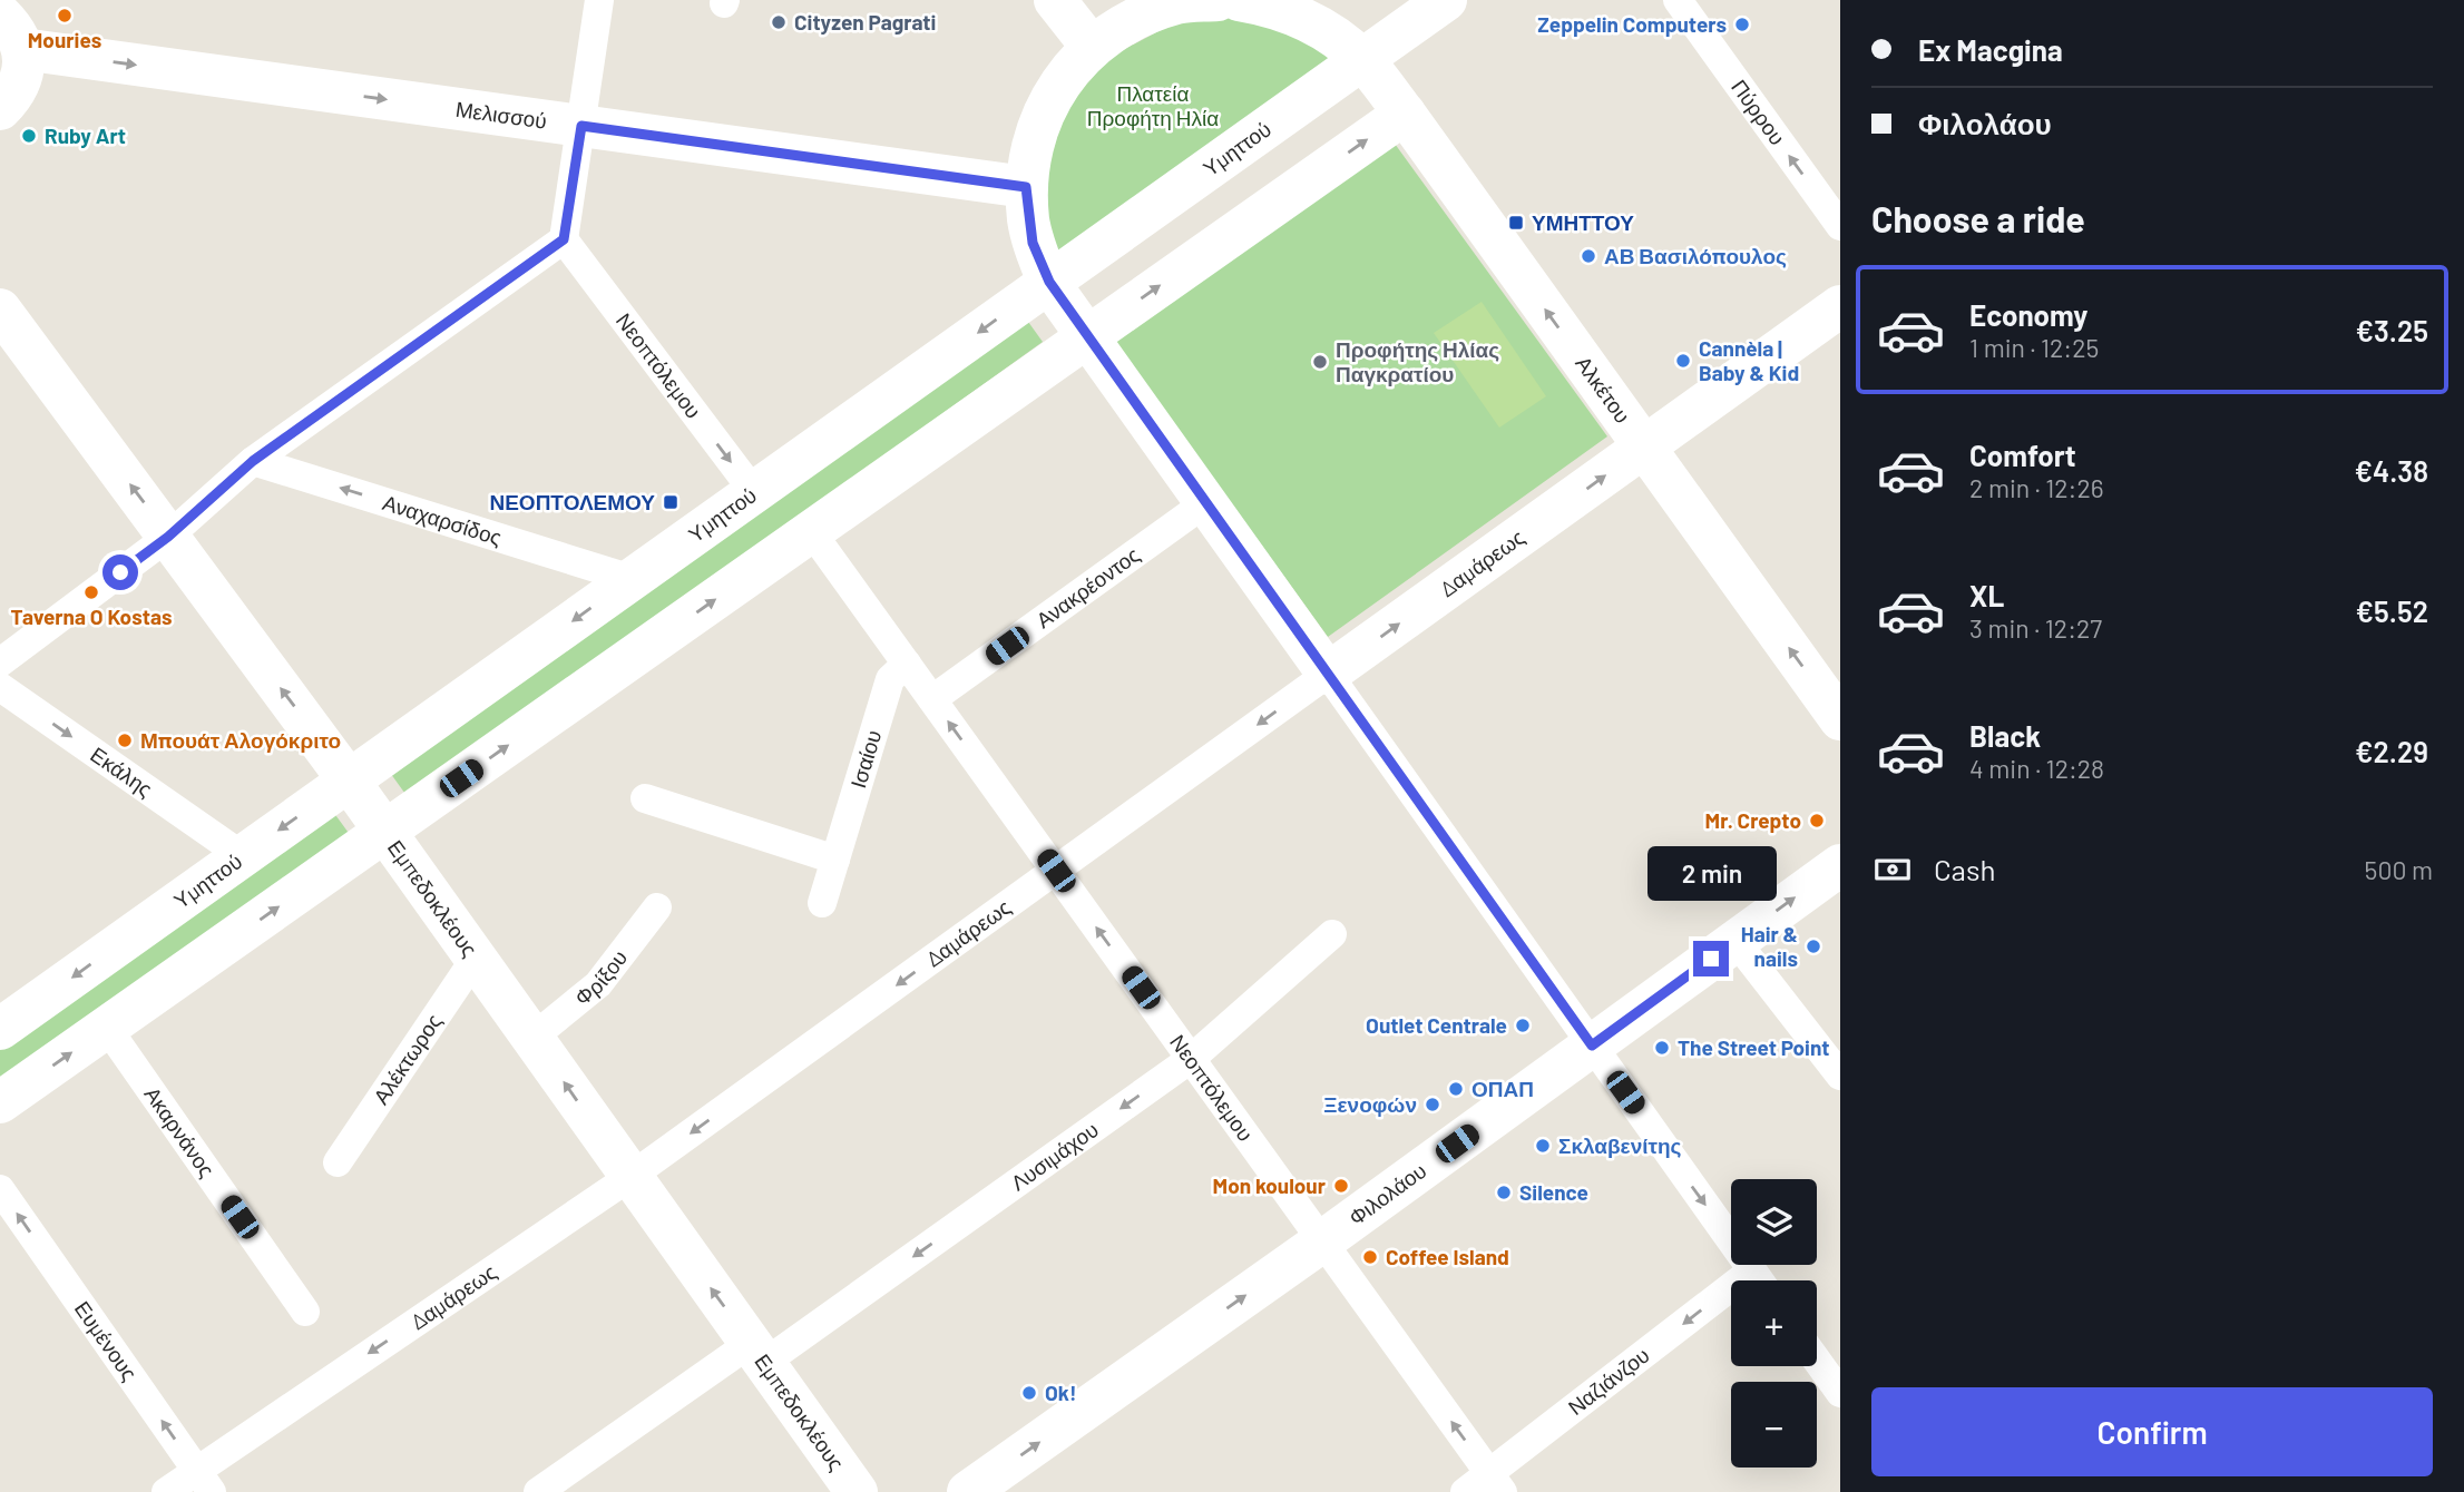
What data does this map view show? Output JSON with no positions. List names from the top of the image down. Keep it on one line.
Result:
{"streets":{"main road":["Μελισσού","Υμηττού","Αλκέτου","Δαμάρεως","Εμπεδοκλέους","Φιλολάου"],"street":["Πύρρου","Νεοπτόλεμου","Αναχαρσίδος","Ανακρέοντος","Ισαίου","Εκάλης","Φρίξου","Αλέκτωρος","Ακαρνάνος","Λυσιμάχου","Ευμένους","Ναζιάνζου"]},"crossings":[["Υμηττού","Νεοπτόλεμου"],["Υμηττού","Αλκέτου"],["Υμηττού","Αναχαρσίδος"],["Υμηττού","Εκάλης"],["Υμηττού","Εμπεδοκλέους"],["Νεοπτόλεμου","Δαμάρεως"],["Νεοπτόλεμου","Ανακρέοντος"],["Νεοπτόλεμου","Ισαίου"],["Νεοπτόλεμου","Λυσιμάχου"],["Νεοπτόλεμου","Φιλολάου"],["Νεοπτόλεμου","Ναζιάνζου"],["Αλκέτου","Δαμάρεως"],["Δαμάρεως","Εμπεδοκλέους"],["Δαμάρεως","Ευμένους"],["Εμπεδοκλέους","Φρίξου"],["Εμπεδοκλέους","Αλέκτωρος"],["Εμπεδοκλέους","Λυσιμάχου"]],"one_way":["Πύρρου","Μελισσού","Αλκέτου","Αναχαρσίδος","Εκάλης","Εμπεδοκλέους","Λυσιμάχου","Φιλολάου","Ευμένους","Ναζιάνζου"],"parks":["Πλατεία Προφήτη Ηλία"],"places":{"other":["Mouries","Cityzen Pagrati","Zeppelin Computers","Ruby Art","ΑΒ Βασιλόπουλος","Cannèla | Baby & Kid","Προφήτης Ηλίας Παγκρατίου","Taverna O Kostas","Μπουάτ Αλογόκριτο","Mr. Crepto","Hair & nails","Outlet Centrale","The Street Point","ΟΠΑΠ","Ξενοφών","Σκλαβενίτης","Mon koulour","Silence","Coffee Island","Ok!"],"transit":["ΥΜΗΤΤΟΥ","ΝΕΟΠΤΟΛΕΜΟΥ"]},"page":{"banner":["Ex Macgina","Φιλολάου"],"heading":"Choose a ride","list":[{"name":"Economy","note":"1 min · 12:25","value":"€3.25"},{"name":"Comfort","note":"2 min · 12:26","value":"€4.38"},{"name":"XL","note":"3 min · 12:27","value":"€5.52"},{"name":"Black","note":"4 min · 12:28","value":"€2.29"}],"pay":["Cash","500 m"],"bubble":"2 min","map_buttons":["+","−"],"buttons":"Confirm"}}
